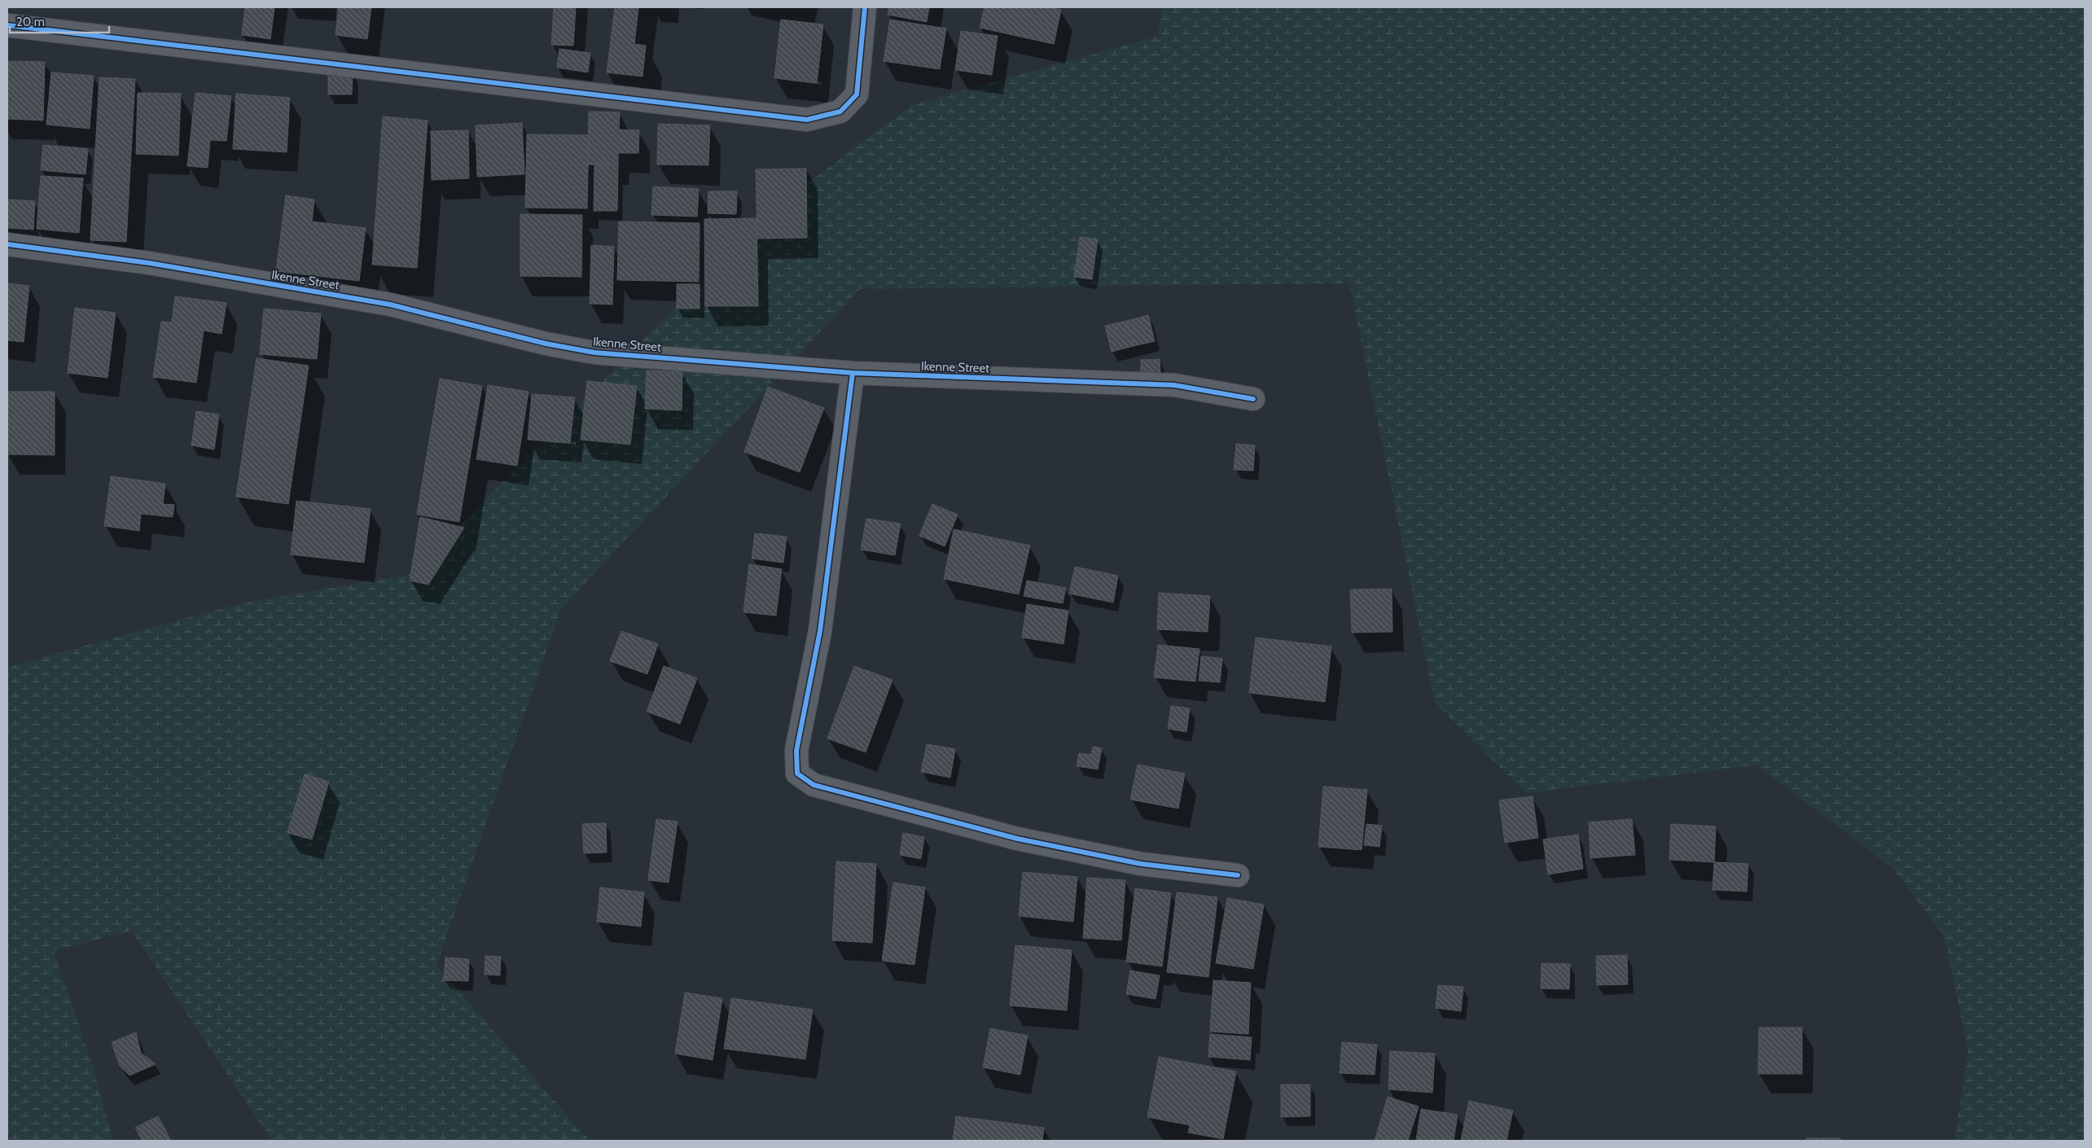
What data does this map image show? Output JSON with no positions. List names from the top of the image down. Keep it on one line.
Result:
{"streets":{"street":["Ikenne Street"]},"scale_bar":"20 m"}
